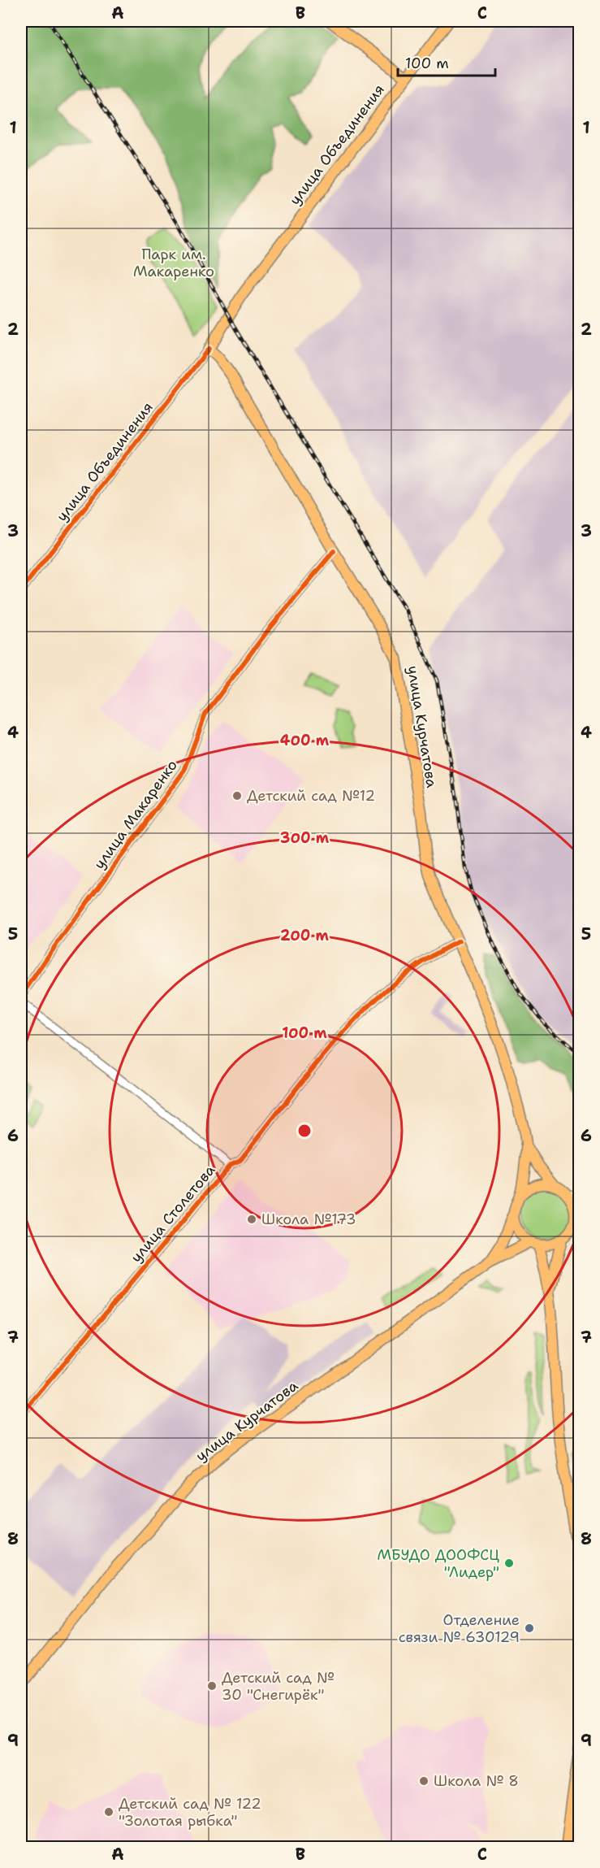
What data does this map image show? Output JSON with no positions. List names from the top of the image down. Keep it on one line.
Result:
{"streets":{"main road":["улица Объединения","улица Курчатова"],"street":["улица Макаренко","улица Столетова"]},"crossings":[["улица Объединения","улица Курчатова"],["улица Курчатова","улица Макаренко"],["улица Курчатова","улица Столетова"]],"parks":["Парк им. Макаренко"],"places":["Детский сад №12","Школа №173","МБУДО ДООФСЦ \"Лидер\"","Отделение связи № 630129","Детский сад № 30 \"Снегирёк\"","Школа № 8","Детский сад № 122 \"Золотая рыбка\""],"scale_bar":"100 m","grid":{"columns":["A","B","C"],"rows":["1","2","3","4","5","6","7","8","9"]},"rings":["400 m","300 m","200 m","100 m"]}
